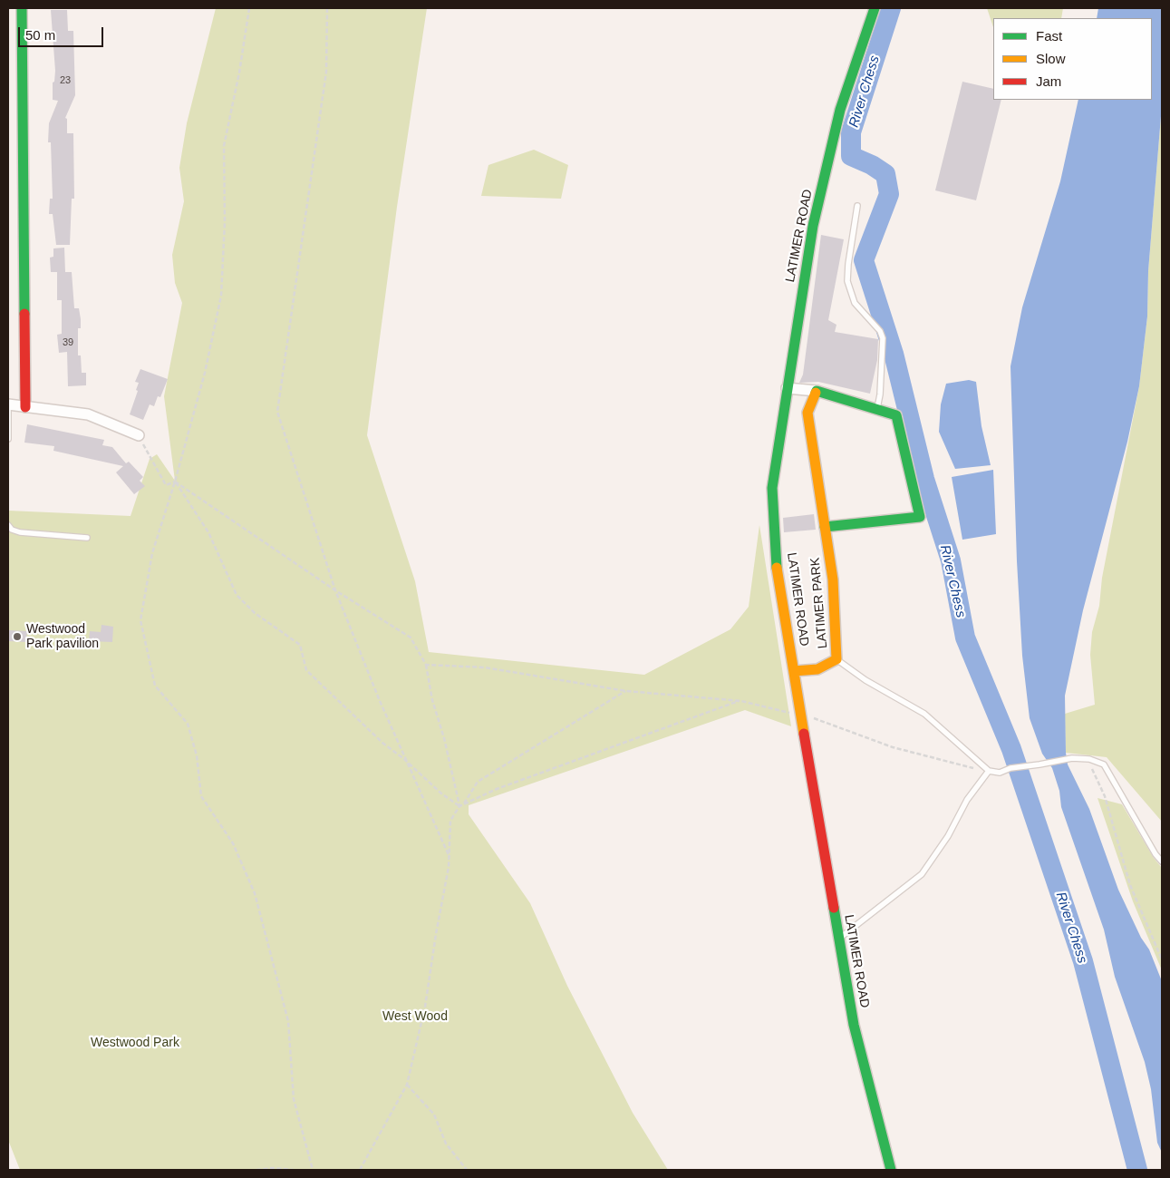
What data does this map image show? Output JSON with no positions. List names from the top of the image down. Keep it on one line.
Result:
{"streets":{"street":["LATIMER ROAD","LATIMER PARK"]},"crossings":[["LATIMER ROAD","LATIMER PARK"]],"water":["River Chess"],"parks":["West Wood","Westwood Park"],"places":["Westwood Park pavilion"],"house_numbers":["23","39"],"legend":["Fast","Slow","Jam"],"scale_bar":"50 m"}
